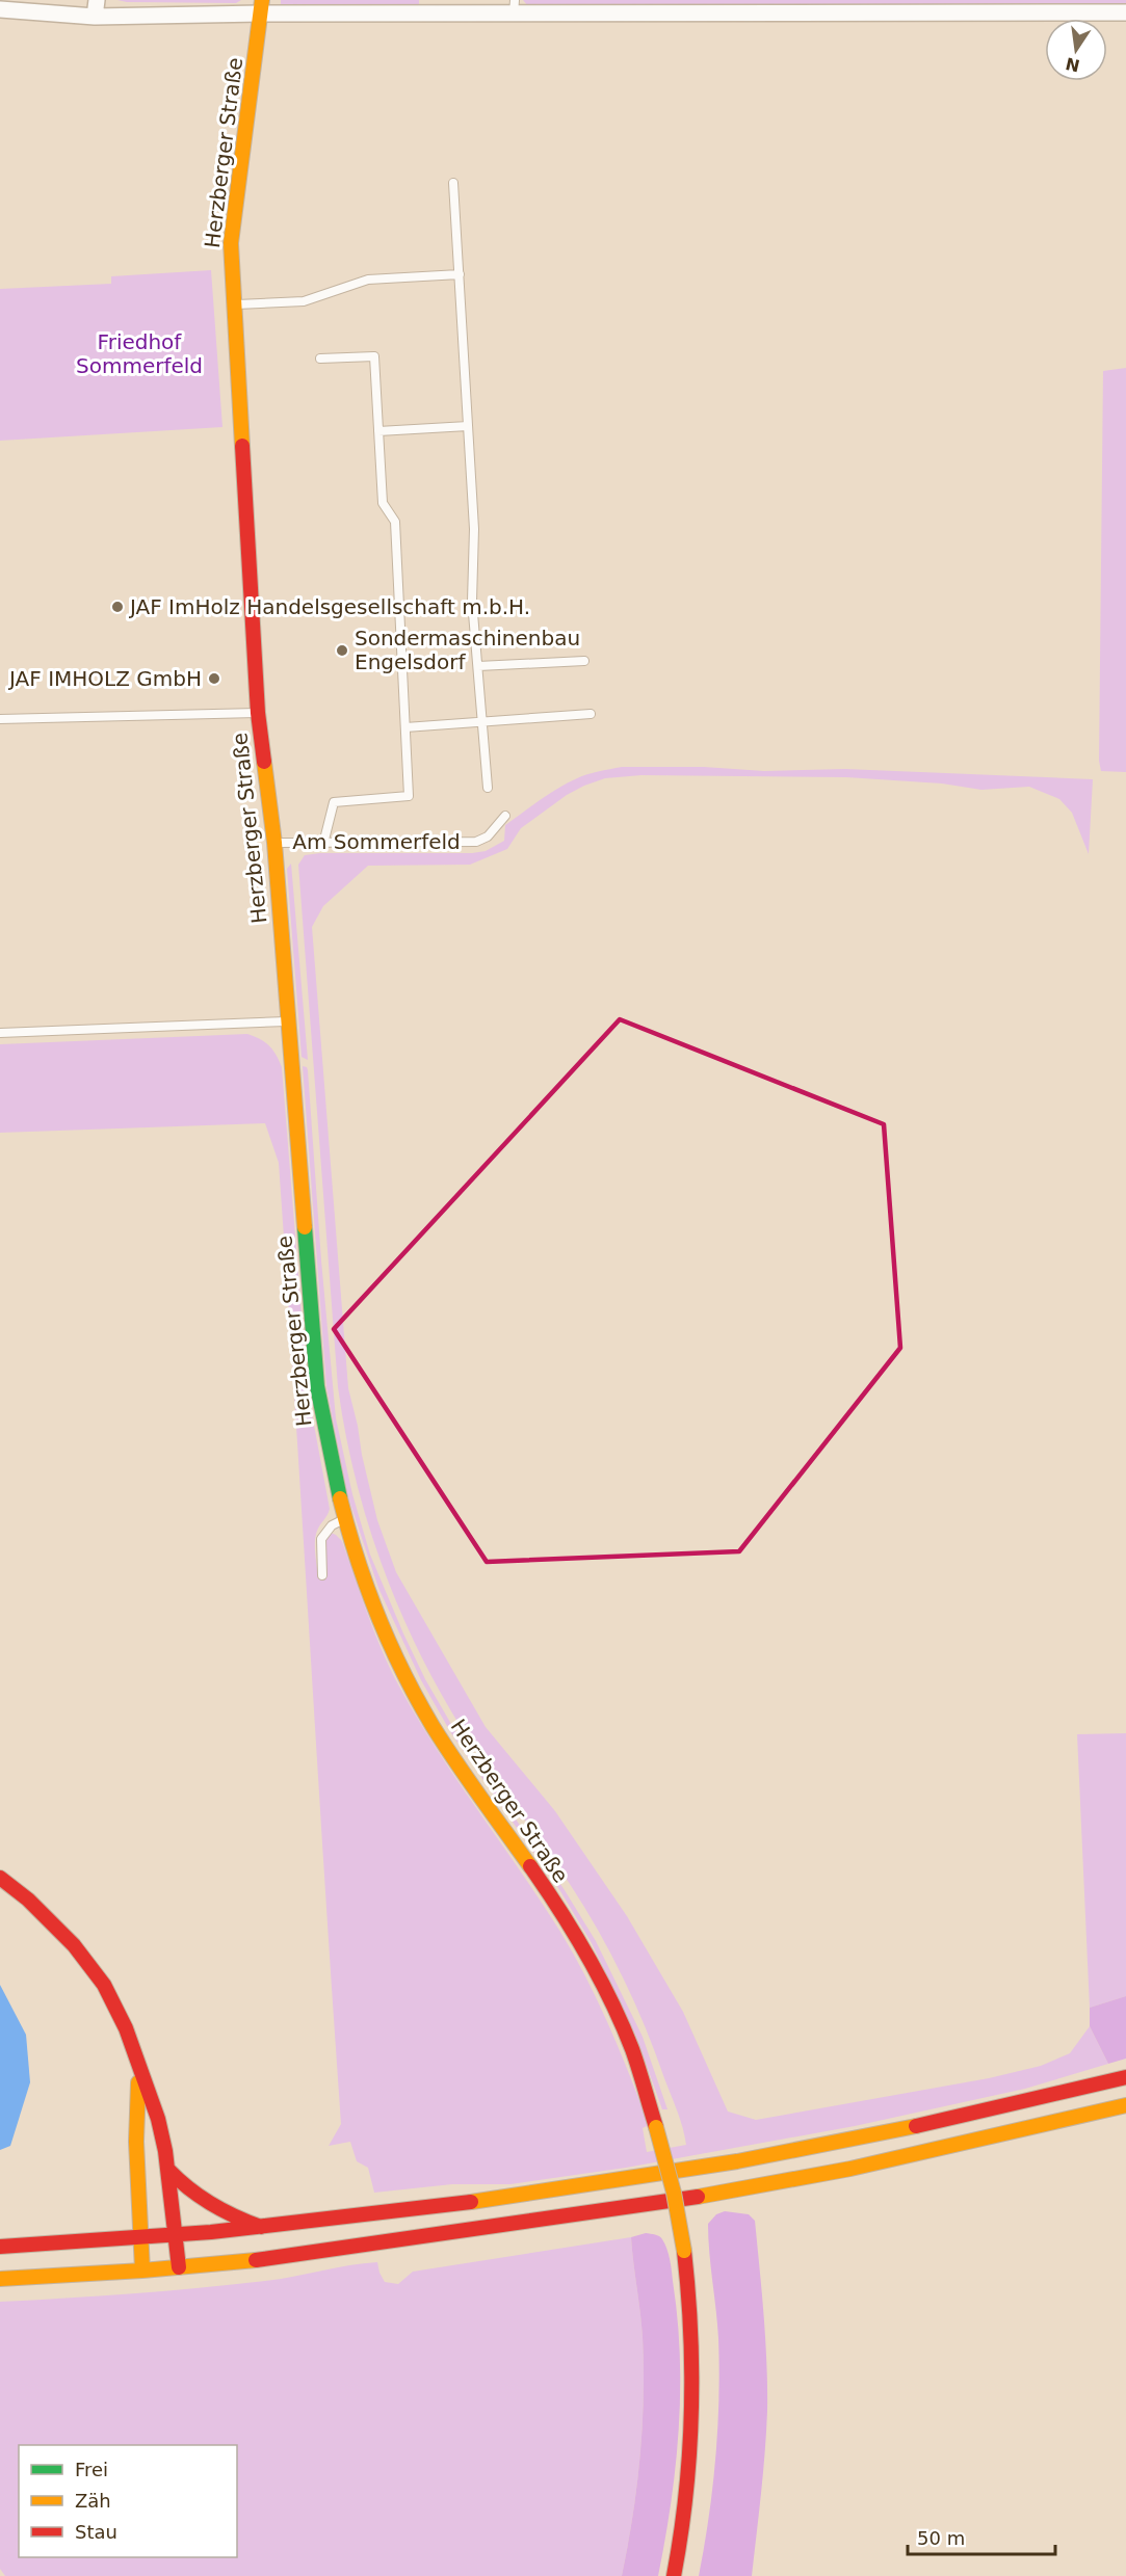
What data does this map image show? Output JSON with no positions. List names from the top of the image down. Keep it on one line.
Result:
{"streets":{"main road":["Herzberger Straße"],"lane":["Am Sommerfeld"]},"crossings":[["Herzberger Straße","Am Sommerfeld"]],"parks":["Friedhof Sommerfeld"],"places":["JAF ImHolz Handelsgesellschaft m.b.H.","Sondermaschinenbau Engelsdorf","JAF IMHOLZ GmbH"],"legend":["Frei","Zäh","Stau"],"scale_bar":"50 m","north":"bottom"}
